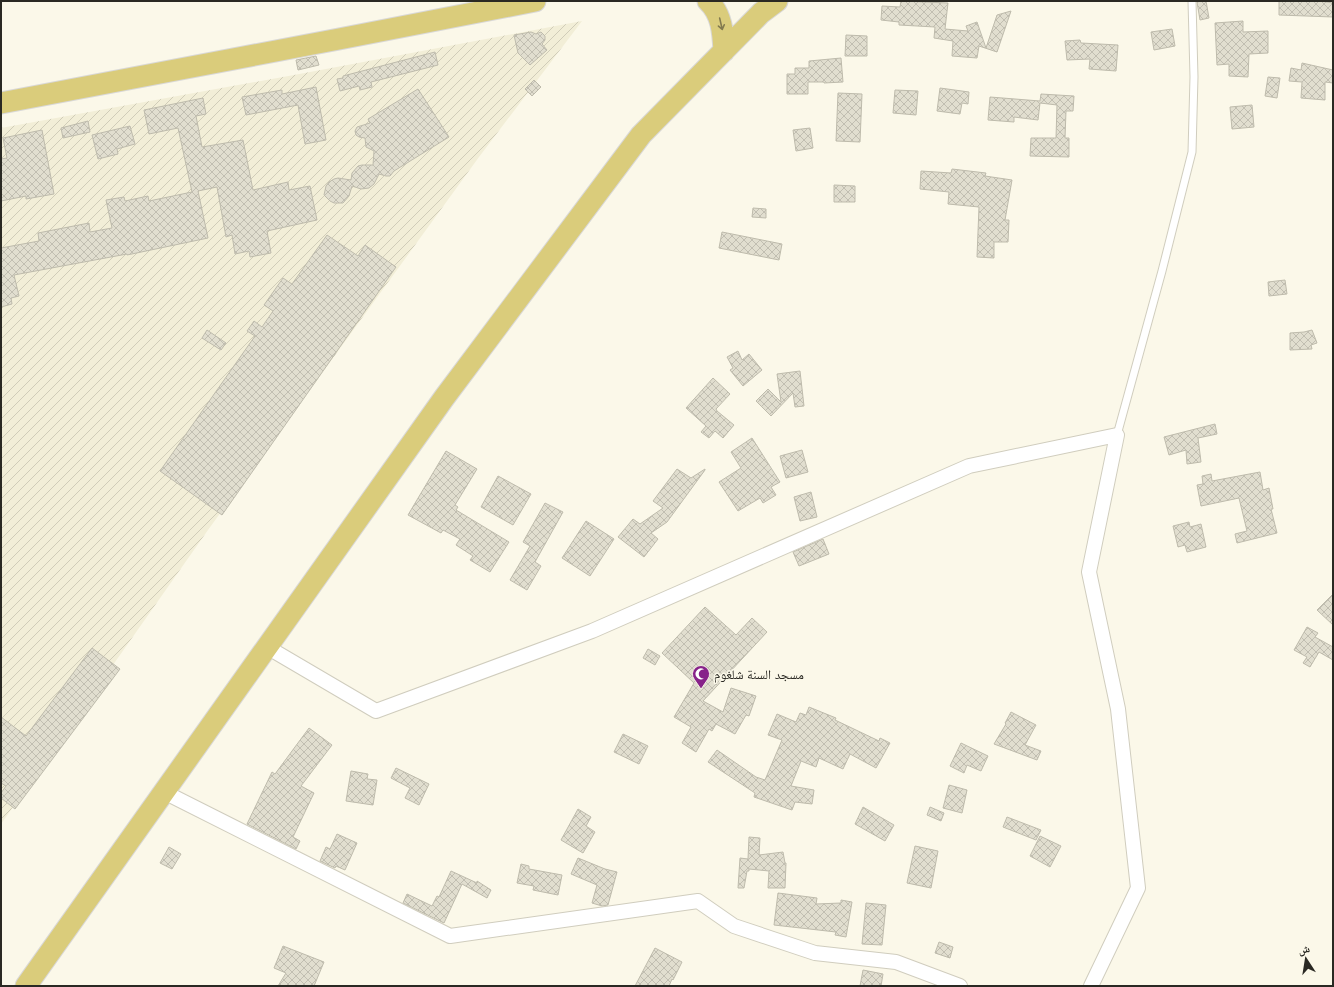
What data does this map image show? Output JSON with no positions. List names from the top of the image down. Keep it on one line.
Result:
{"places":{"mosque":["مسجد السنة شلغوم"]},"north":"top"}
